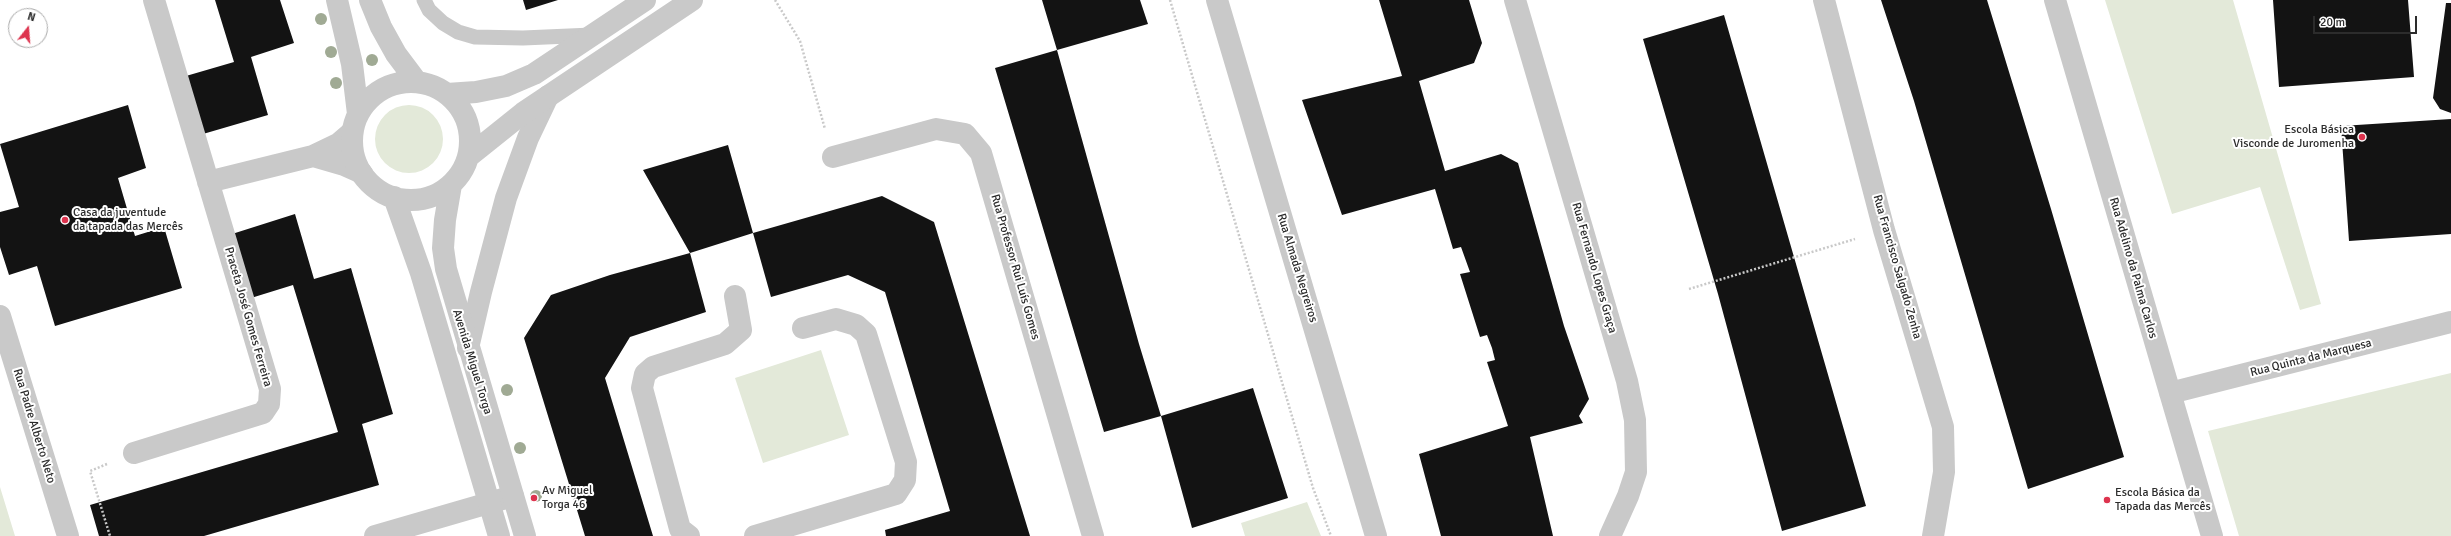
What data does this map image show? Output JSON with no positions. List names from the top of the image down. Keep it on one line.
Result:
{"streets":{"street":["Rua Professor Rui Luís Gomes","Rua Francisco Salgado Zenha","Rua Almada Negreiros","Rua Fernando Lopes Graça","Rua Adelino da Palma Carlos","Praceta José Gomes Ferreira","Rua Quinta da Marquesa","Avenida Miguel Torga","Rua Padre Alberto Neto"]},"crossings":[["Rua Adelino da Palma Carlos","Rua Quinta da Marquesa"]],"places":["Escola Básica Visconde de Juromenha","Casa da juventude da tapada das Mercês","Av Miguel Torga 46","Escola Básica da Tapada das Mercês"],"scale_bar":"20 m","north":"top"}
